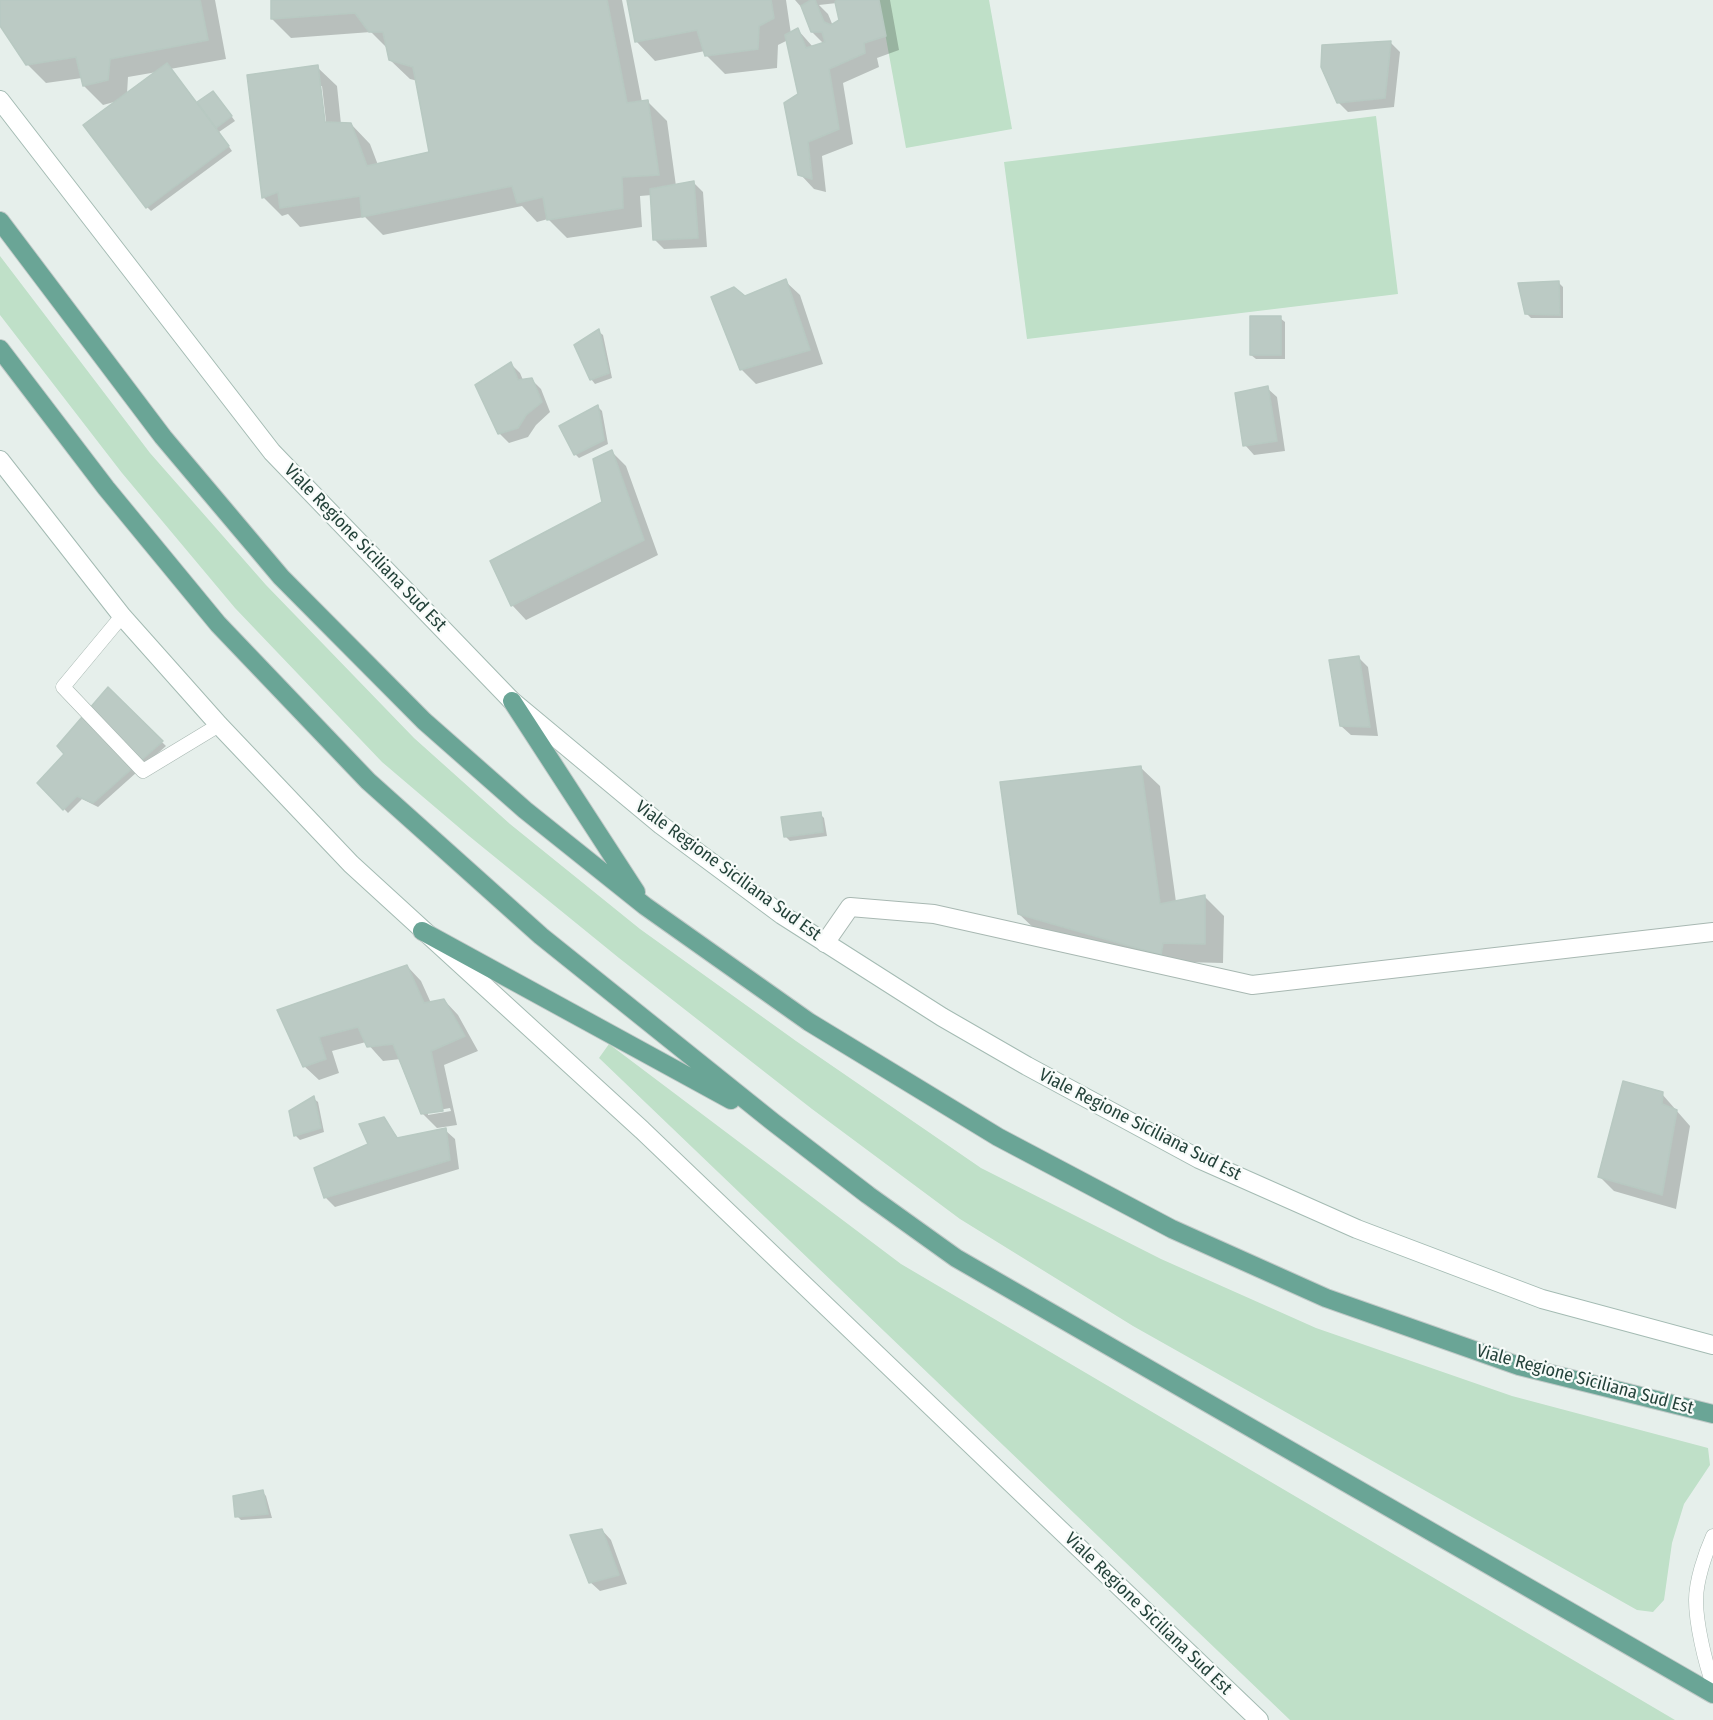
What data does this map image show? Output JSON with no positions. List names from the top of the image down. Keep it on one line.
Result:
{"streets":{"main road":["Viale Regione Siciliana Sud Est"]}}
